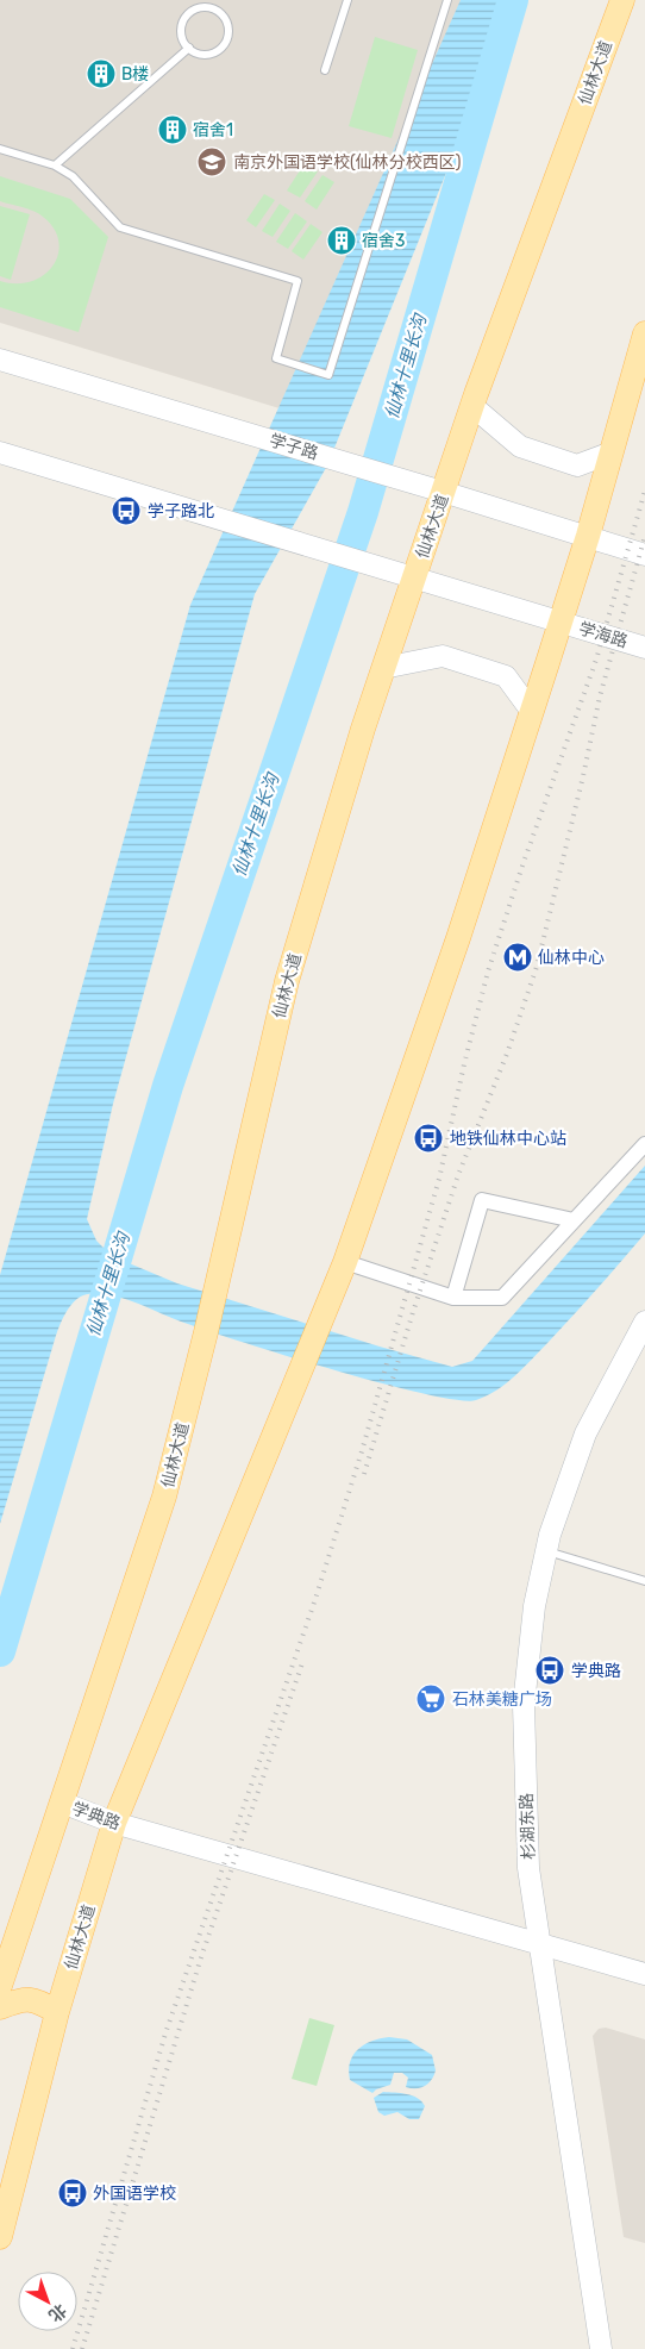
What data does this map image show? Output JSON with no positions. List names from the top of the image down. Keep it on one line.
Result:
{"streets":{"main road":["仙林大道","学子路","学海路","学典路","杉湖东路"]},"crossings":[["仙林大道","学子路"],["仙林大道","学海路"],["仙林大道","学典路"],["学典路","杉湖东路"]],"water":["仙林十里长沟"],"places":{"building":["B楼","宿舍1","宿舍3"],"school or university":["南京外国语学校(仙林分校西区)"],"bus stop":["学子路北","地铁仙林中心站","学典路","外国语学校"],"metro station":["仙林中心"],"supermarket":["石林美糖广场"]},"north":"bottom right"}
